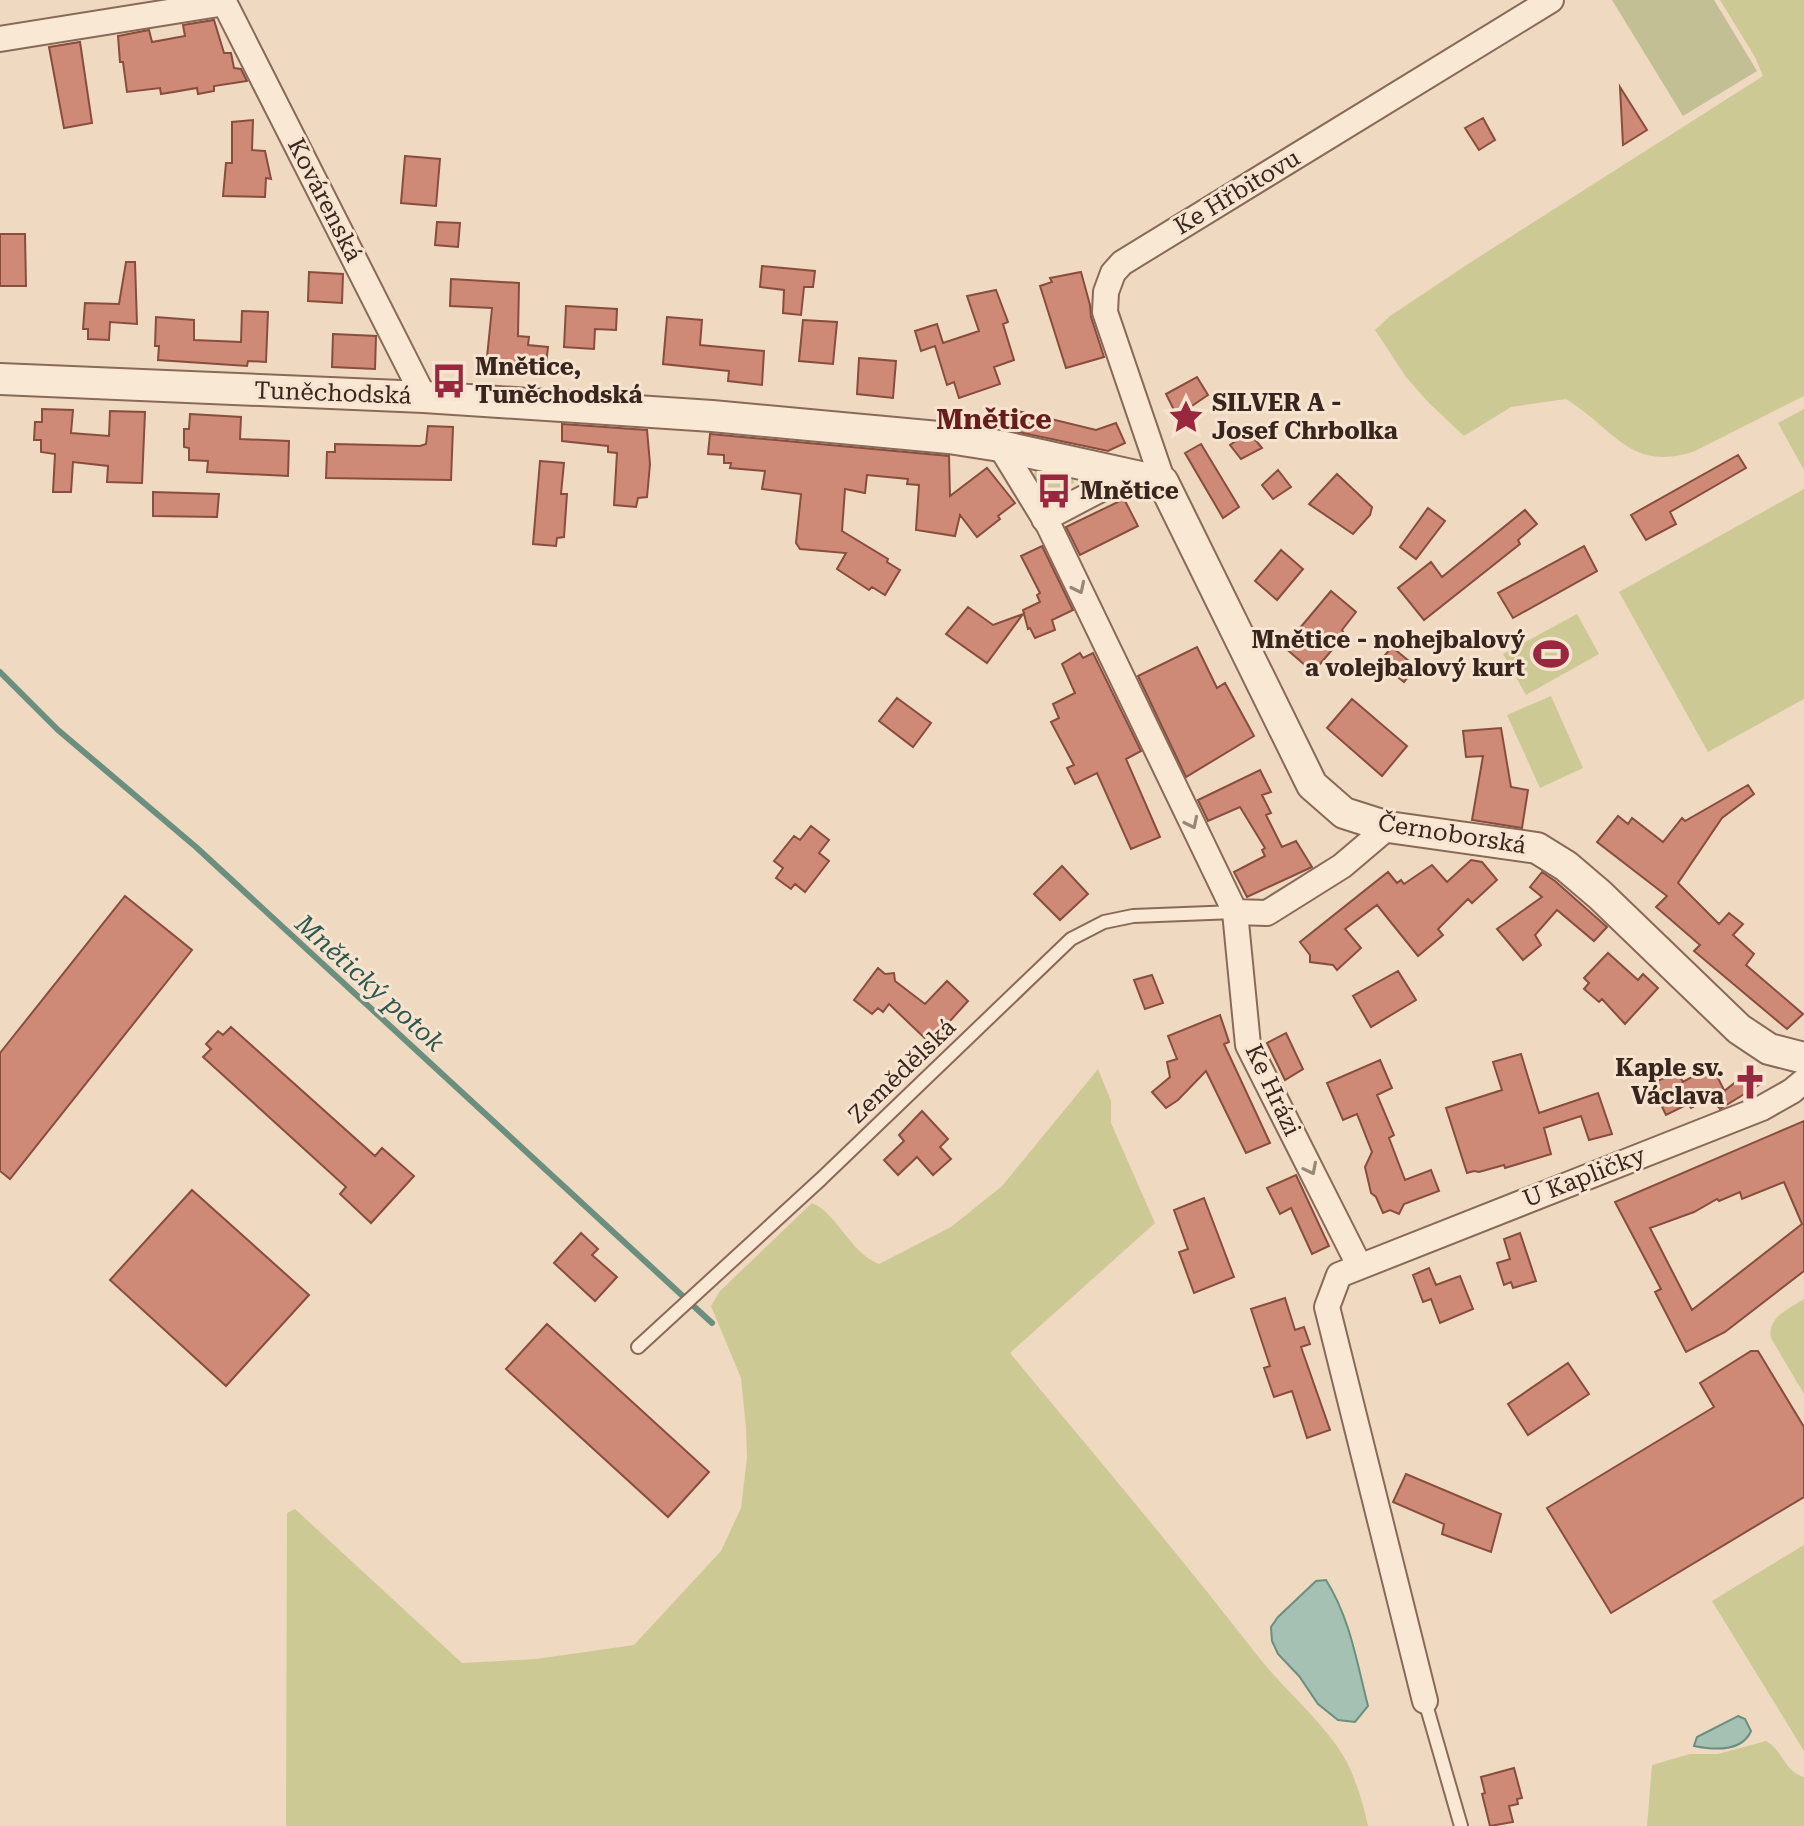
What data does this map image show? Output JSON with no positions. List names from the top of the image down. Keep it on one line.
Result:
{"streets":{"street":["Ke Hřbitovu","Kovárenská","Tuněchodská","Černoborská","Ke Hrázi","U Kapličky"],"lane":["Zemědělská"]},"crossings":[["Ke Hřbitovu","Černoborská"],["Kovárenská","Tuněchodská"],["Tuněchodská","Ke Hrázi"],["Zemědělská","Ke Hrázi"],["Ke Hrázi","U Kapličky"]],"one_way":["Ke Hrázi"],"districts":["Mnětice"],"water":["Mnětický potok"],"places":{"bus stop":["Mnětice, Tuněchodská","Mnětice"],"place":["SILVER A - Josef Chrbolka"],"sports":["Mnětice - nohejbalový a volejbalový kurt"],"church":["Kaple sv. Václava"]}}
